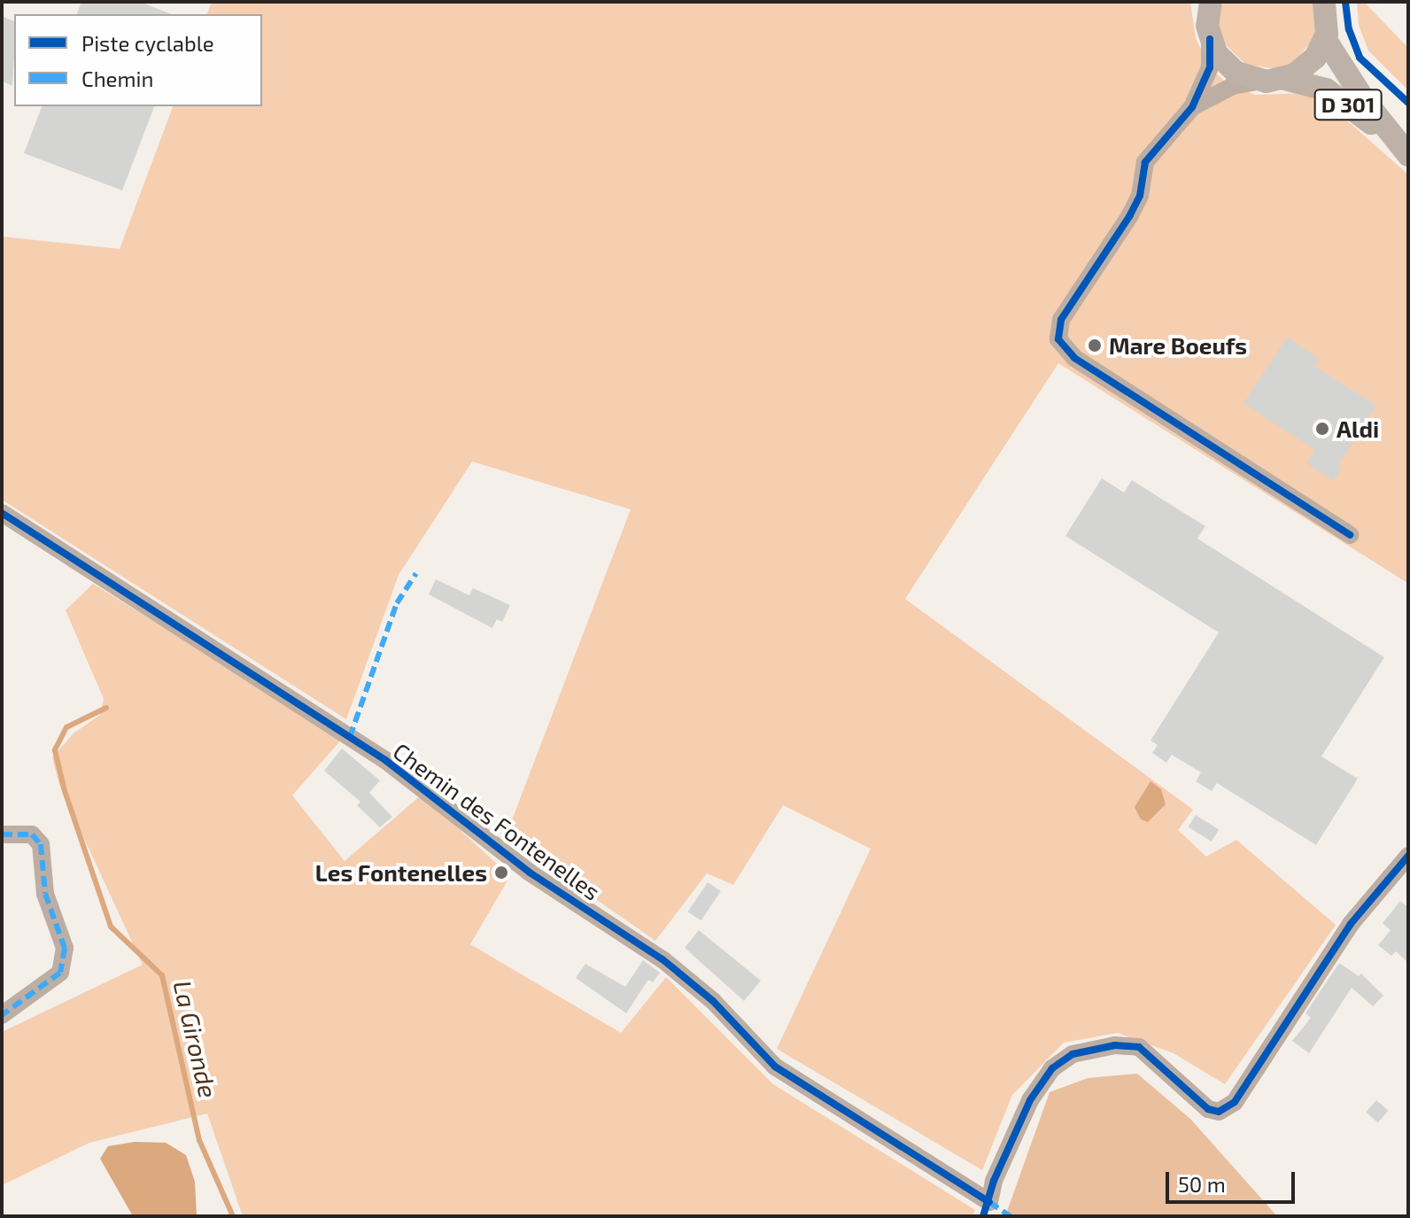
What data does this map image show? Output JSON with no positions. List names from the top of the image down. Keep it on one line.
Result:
{"streets":{"main road":["D 301"],"street":["Chemin des Fontenelles"]},"water":["La Gironde"],"places":["Mare Boeufs","Aldi","Les Fontenelles"],"legend":["Piste cyclable","Chemin"],"scale_bar":"50 m"}
